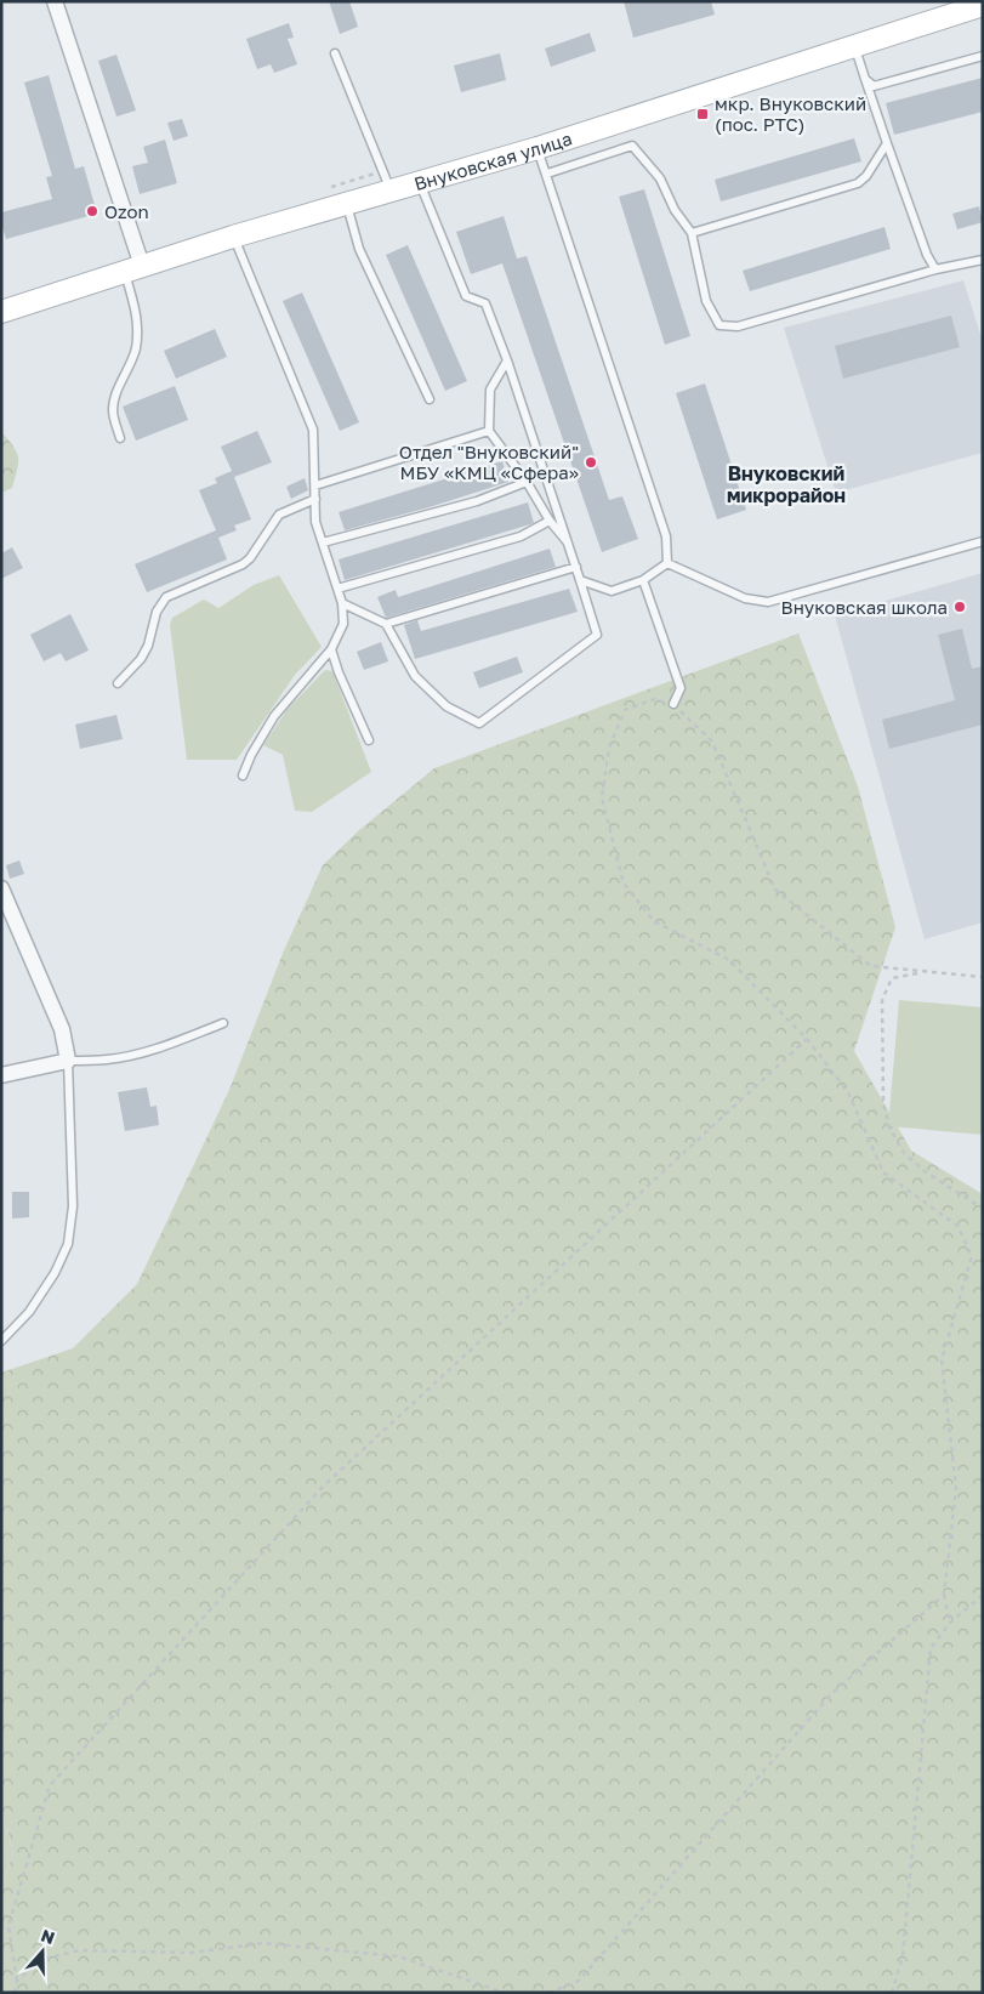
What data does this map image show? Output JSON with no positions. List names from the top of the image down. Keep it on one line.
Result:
{"streets":{"main road":["Внуковская улица"]},"districts":["Внуковский микрорайон"],"places":{"transit":["мкр. Внуковский (пос. РТС)"],"other":["Ozon","Отдел \"Внуковский\" МБУ «КМЦ «Сфера»","Внуковская школа"]},"north":"top"}
